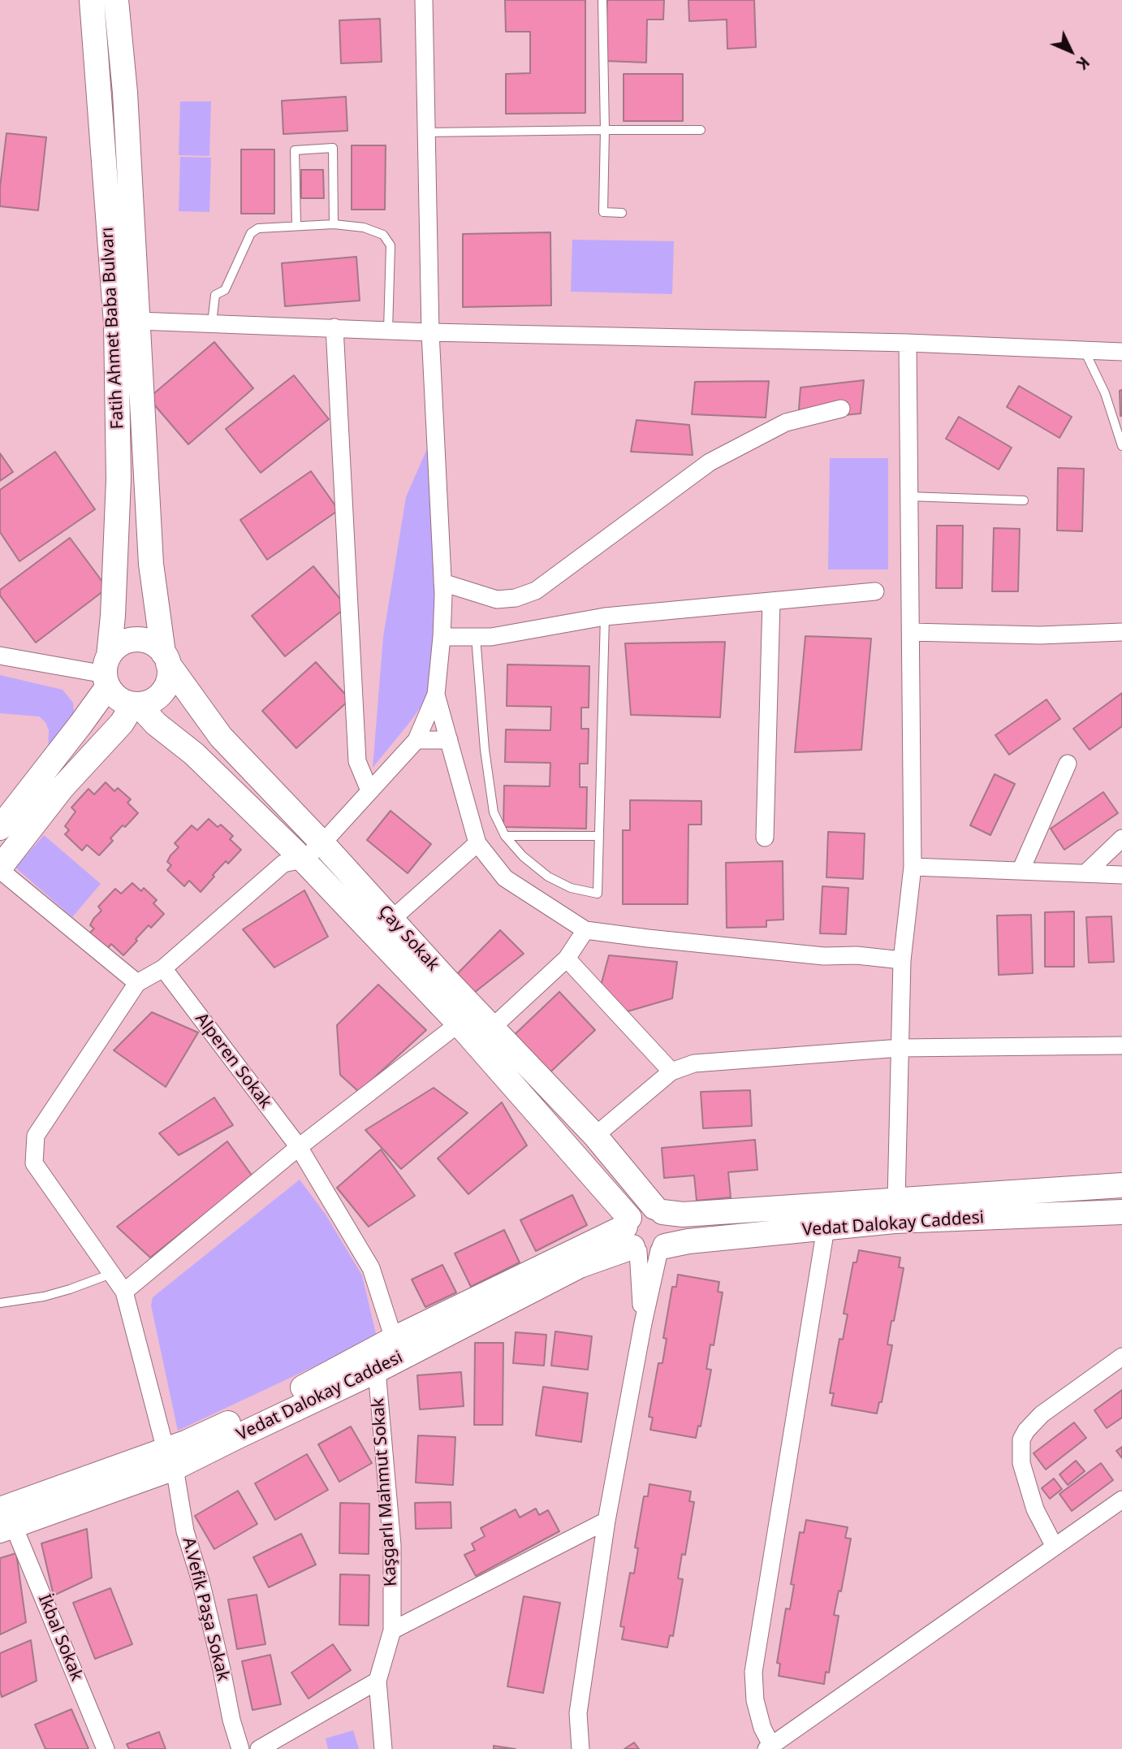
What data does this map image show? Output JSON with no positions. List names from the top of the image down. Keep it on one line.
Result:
{"streets":{"main road":["Fatih Ahmet Baba Bulvarı","Çay Sokak","Vedat Dalokay Caddesi"],"street":["Alperen Sokak","Kaşgarlı Mahmut Sokak","A.Vefik Paşa Sokak","İkbal Sokak"]},"crossings":[["Fatih Ahmet Baba Bulvarı","Çay Sokak"],["Çay Sokak","Vedat Dalokay Caddesi"],["Alperen Sokak","Vedat Dalokay Caddesi"],["Vedat Dalokay Caddesi","Kaşgarlı Mahmut Sokak"],["Vedat Dalokay Caddesi","A.Vefik Paşa Sokak"],["Vedat Dalokay Caddesi","İkbal Sokak"]],"north":"bottom right"}
